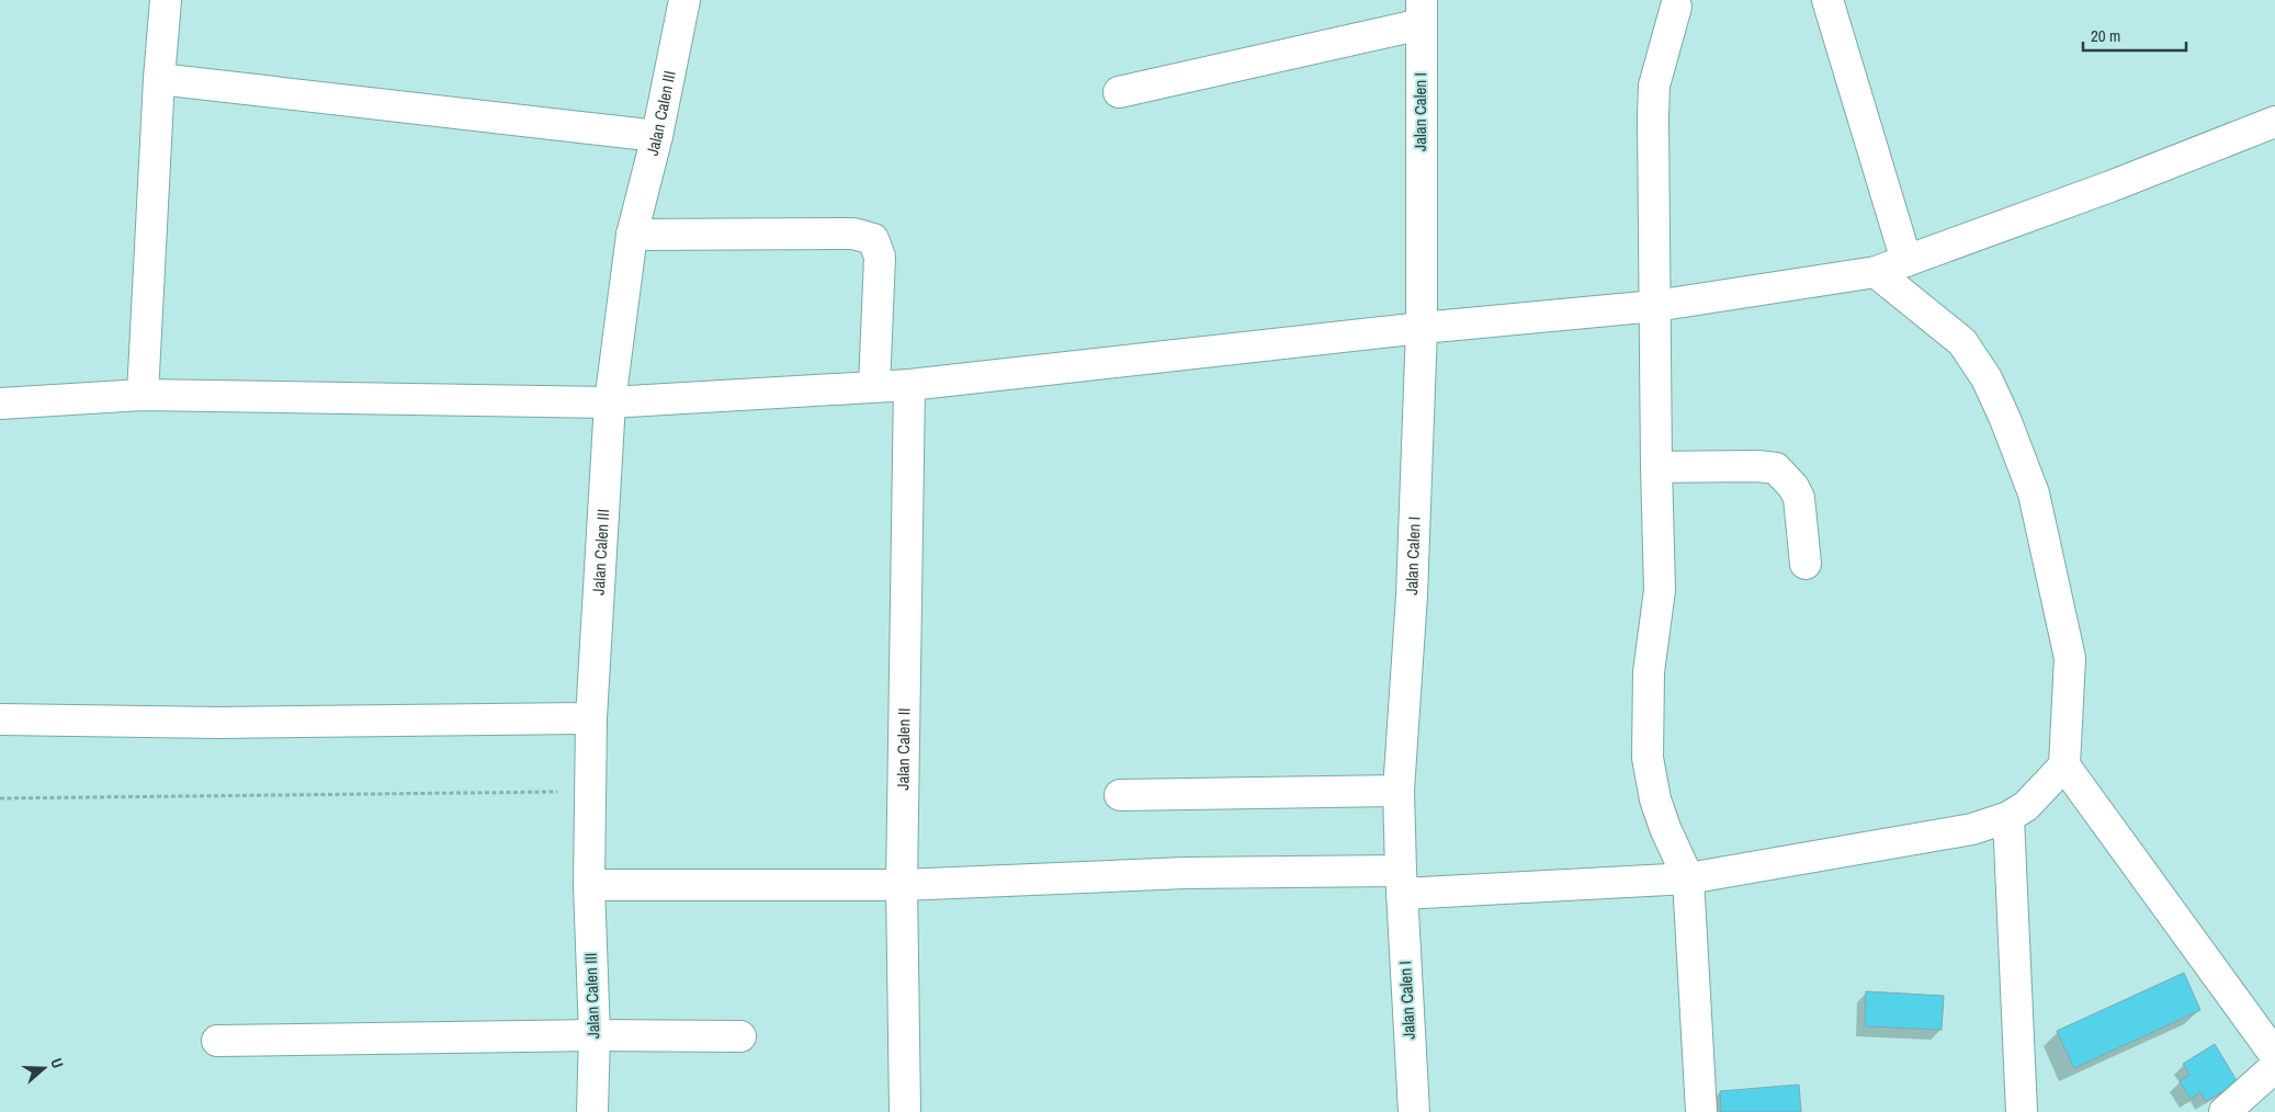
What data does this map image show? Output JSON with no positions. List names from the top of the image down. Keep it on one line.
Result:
{"streets":{"street":["Jalan Calen I","Jalan Calen III","Jalan Calen II"]},"scale_bar":"20 m","north":"right"}
